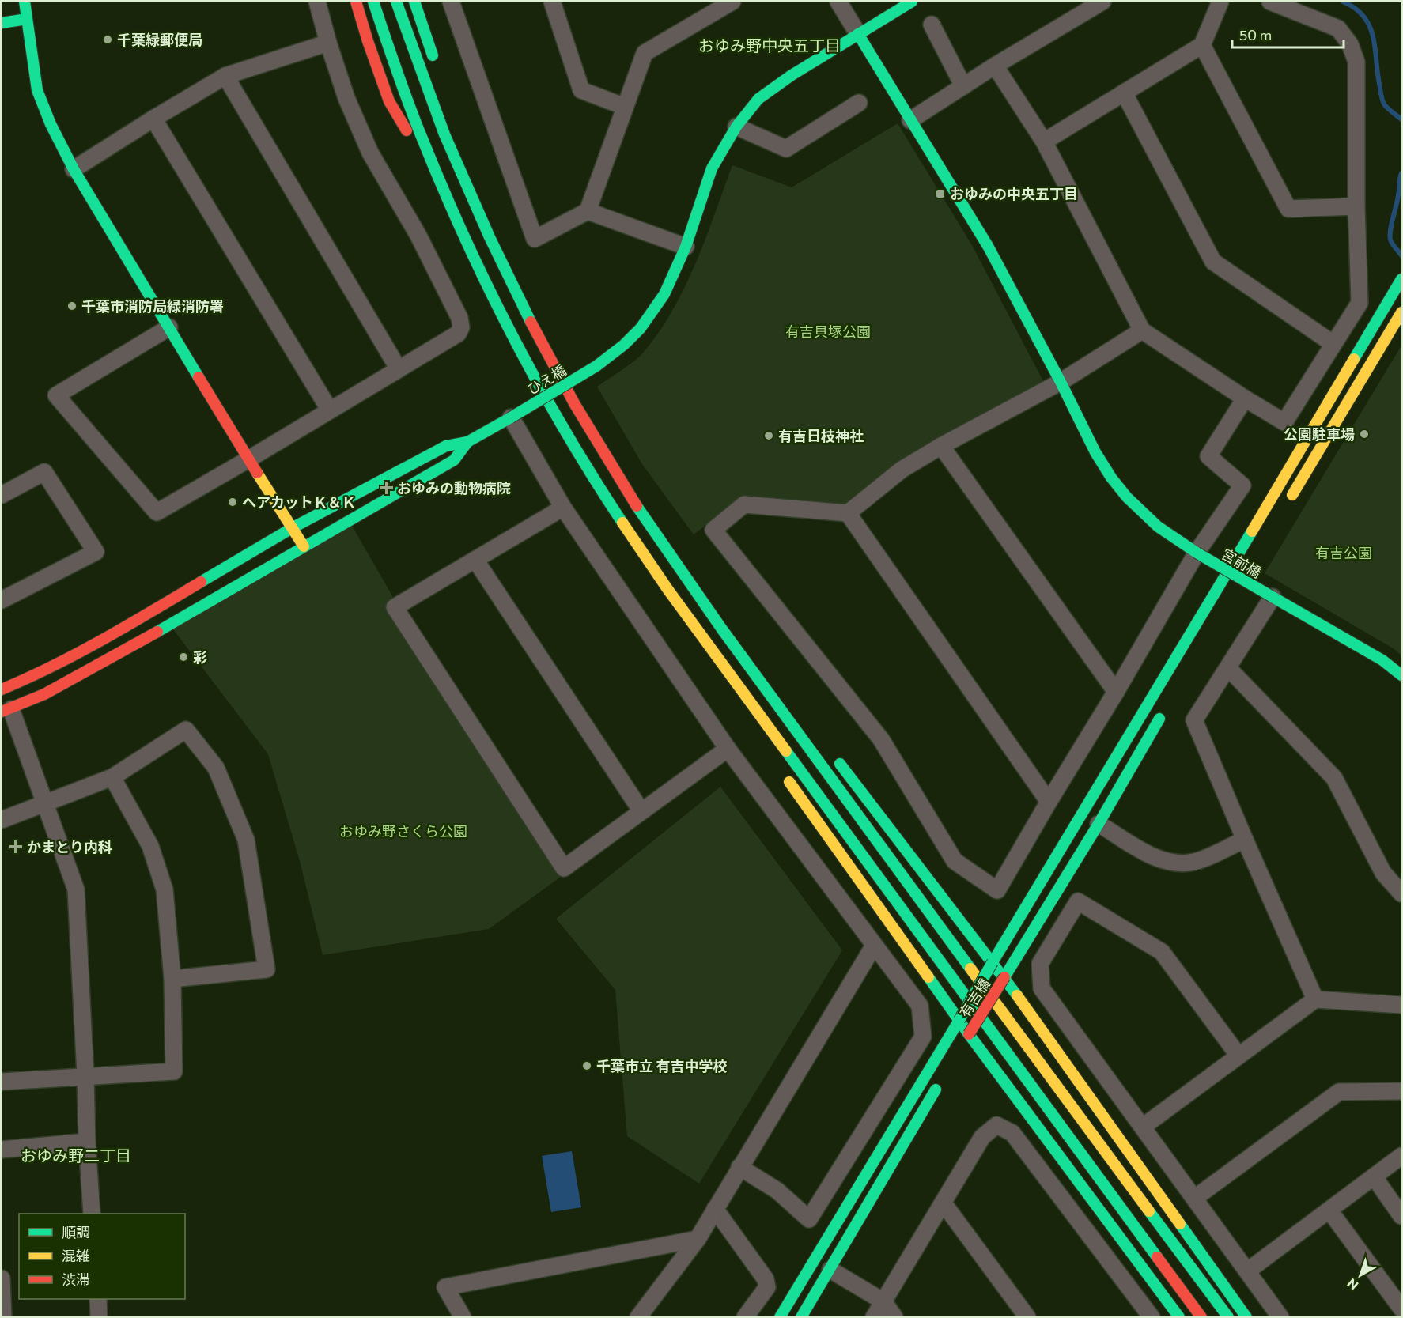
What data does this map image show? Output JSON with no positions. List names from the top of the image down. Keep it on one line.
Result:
{"streets":{"street":["ひえ橋","宮前橋","有吉橋"]},"crossings":[["ひえ橋","宮前橋"]],"districts":["おゆみ野中央五丁目","おゆみ野二丁目"],"parks":["有吉貝塚公園","有吉公園","おゆみ野さくら公園"],"places":{"other":["千葉緑郵便局","千葉市消防局緑消防署","公園駐車場","有吉日枝神社","ヘアカットＫ＆Ｋ","彩","千葉市立 有吉中学校"],"transit":["おゆみの中央五丁目"],"health":["おゆみの動物病院","かまとり内科"]},"legend":["順調","混雑","渋滞"],"scale_bar":"50 m","north":"bottom left"}
